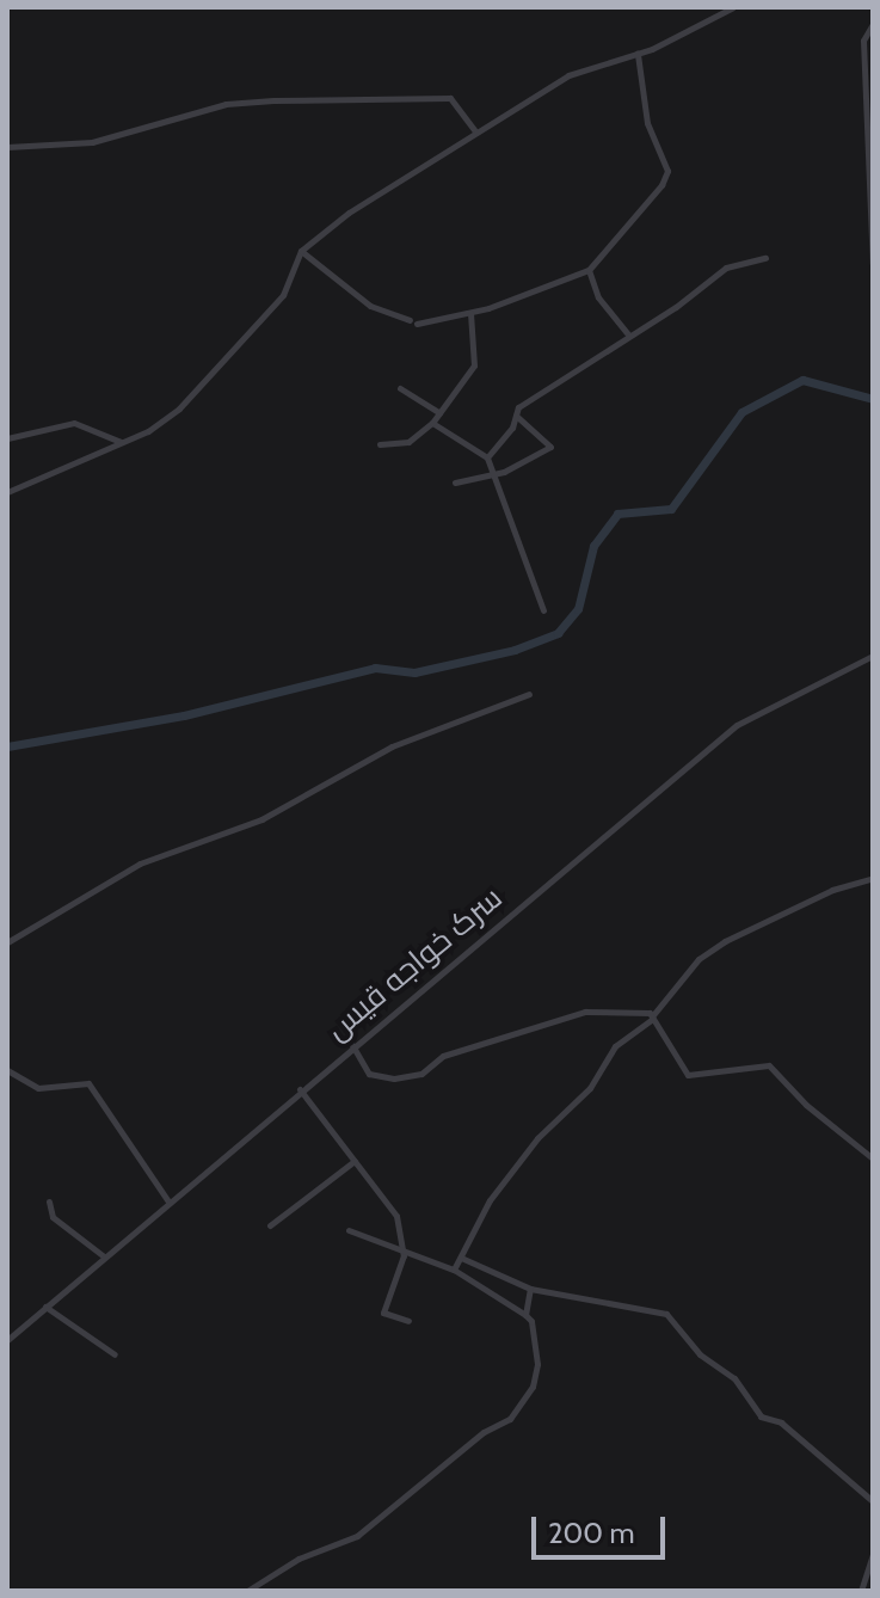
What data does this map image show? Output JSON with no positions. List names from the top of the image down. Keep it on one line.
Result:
{"streets":{"street":["سرک خواجه قیس"]},"scale_bar":"200 m"}
